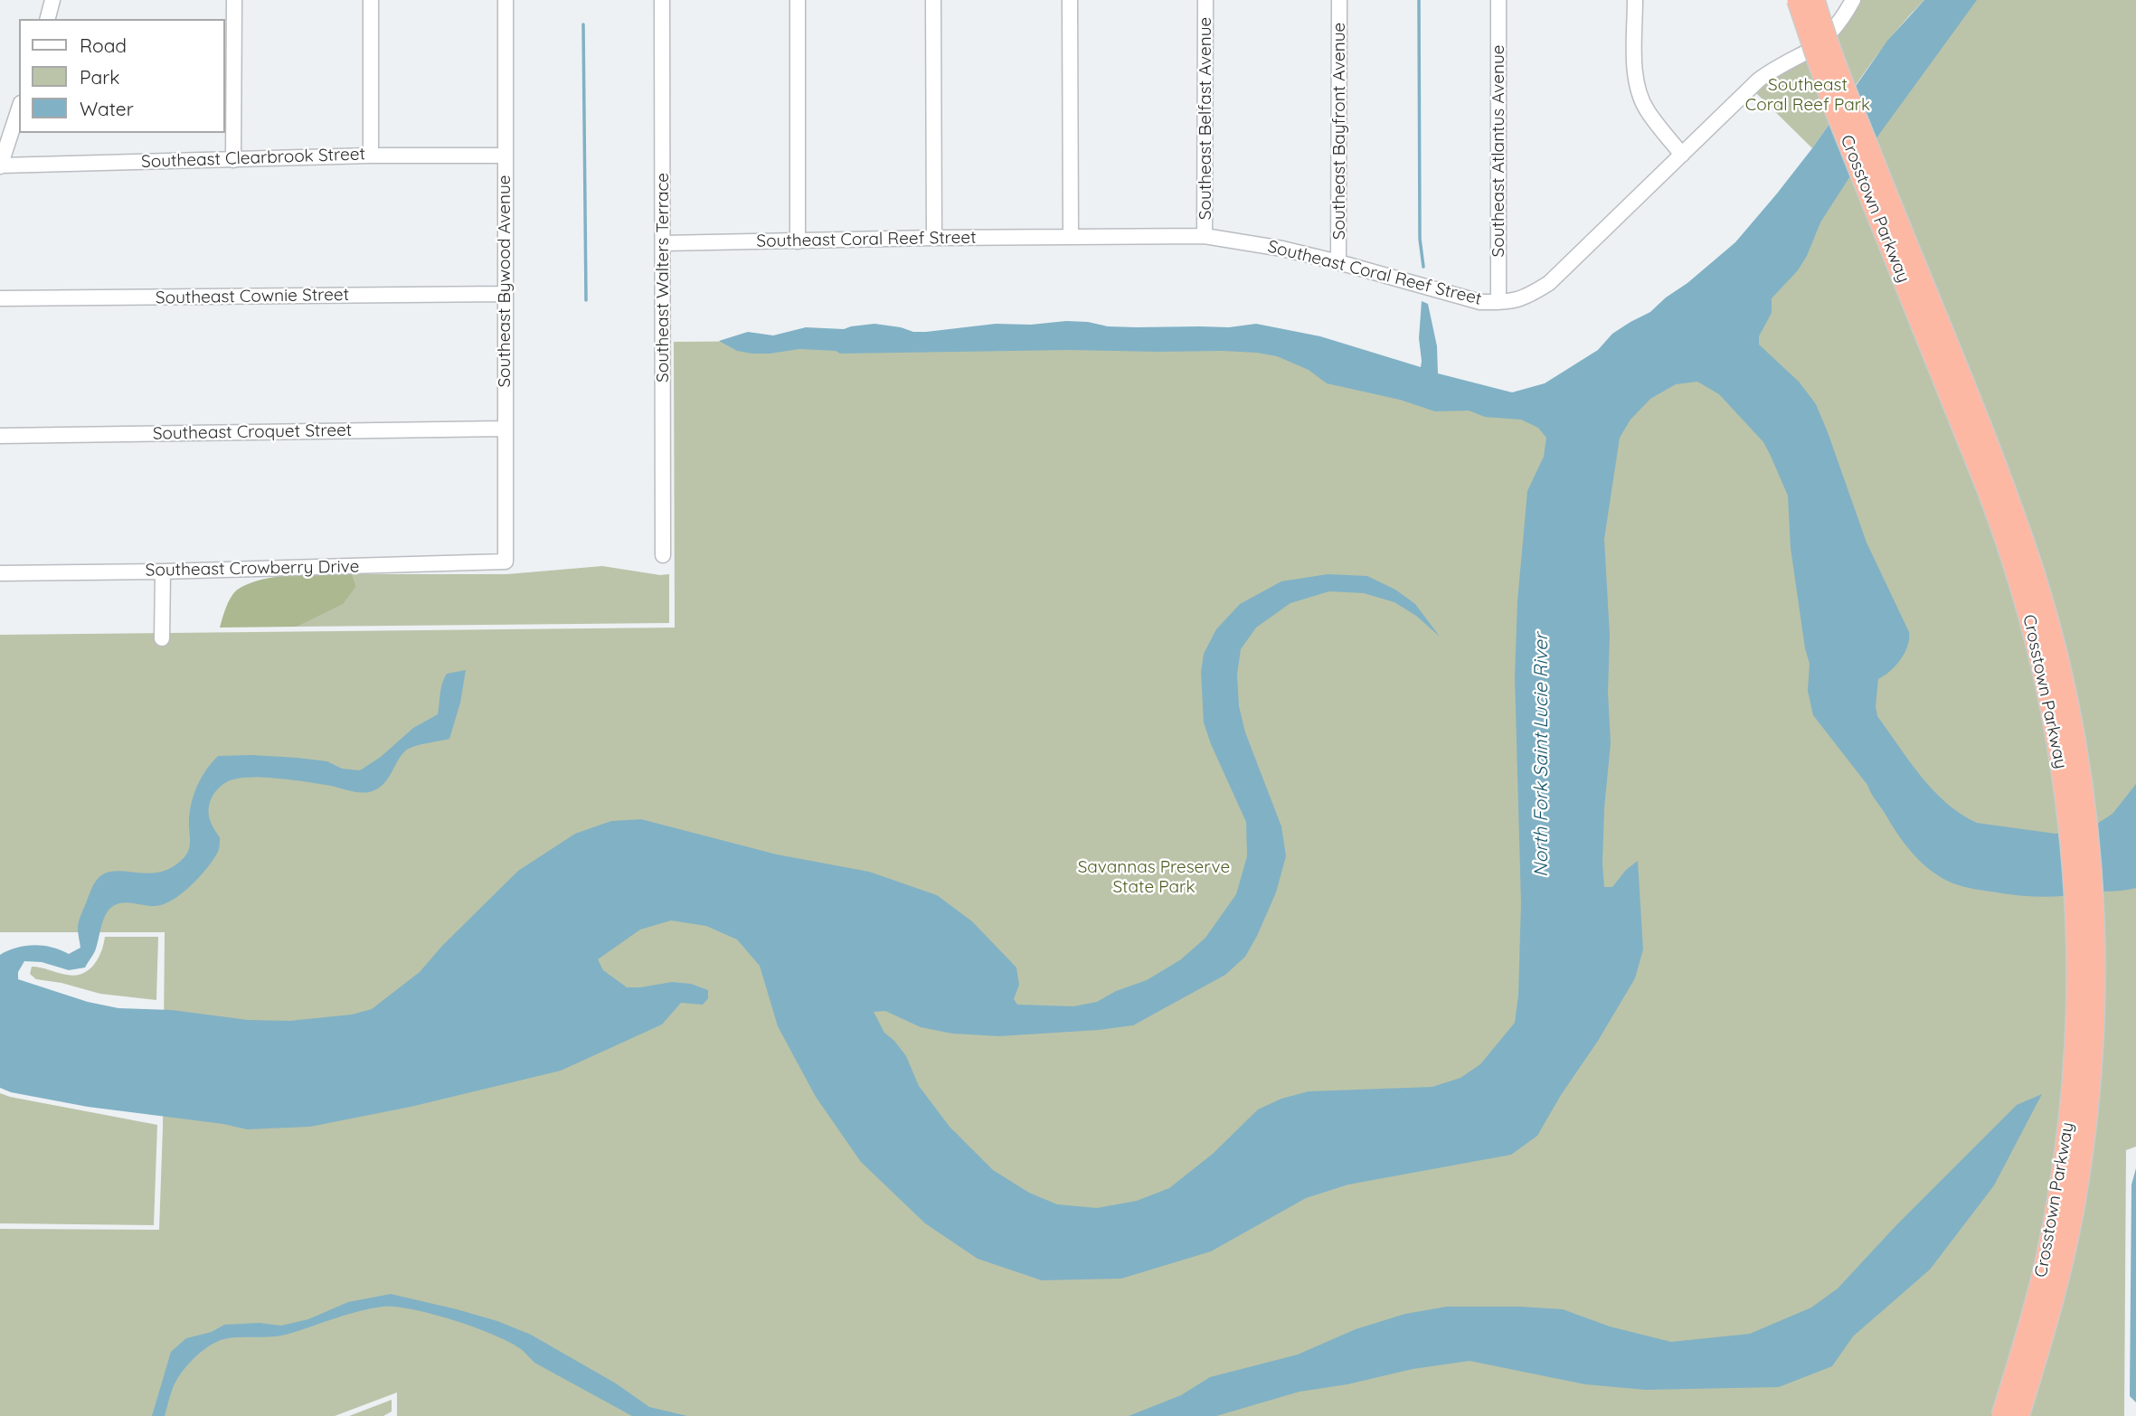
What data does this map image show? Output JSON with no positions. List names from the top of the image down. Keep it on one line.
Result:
{"streets":{"main road":["Crosstown Parkway"],"street":["Southeast Belfast Avenue","Southeast Bayfront Avenue","Southeast Atlantus Avenue","Southeast Clearbrook Street","Southeast Coral Reef Street","Southeast Walters Terrace","Southeast Bywood Avenue","Southeast Cownie Street","Southeast Croquet Street","Southeast Crowberry Drive"]},"crossings":[["Southeast Belfast Avenue","Southeast Coral Reef Street"],["Southeast Bayfront Avenue","Southeast Coral Reef Street"],["Southeast Atlantus Avenue","Southeast Coral Reef Street"],["Southeast Clearbrook Street","Southeast Bywood Avenue"],["Southeast Coral Reef Street","Southeast Walters Terrace"],["Southeast Bywood Avenue","Southeast Cownie Street"],["Southeast Bywood Avenue","Southeast Croquet Street"],["Southeast Bywood Avenue","Southeast Crowberry Drive"]],"water":["North Fork Saint Lucie River"],"parks":["Southeast Coral Reef Park","Savannas Preserve State Park"],"legend":["Road","Park","Water"]}
